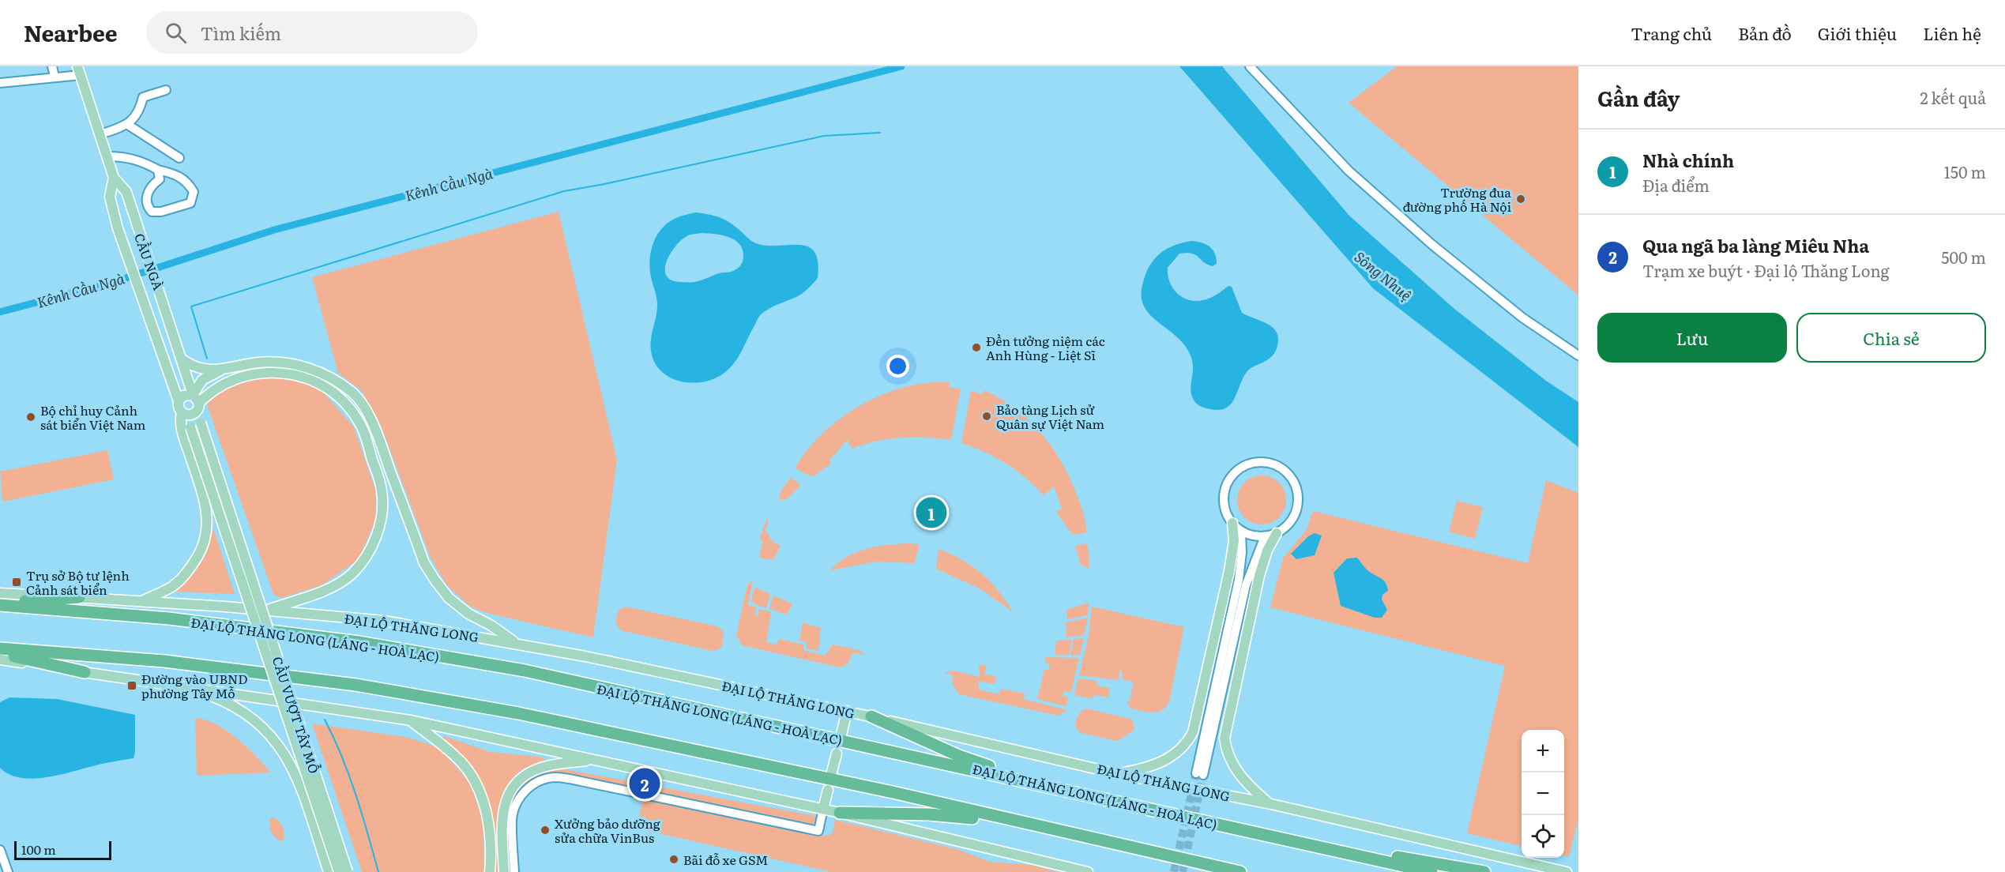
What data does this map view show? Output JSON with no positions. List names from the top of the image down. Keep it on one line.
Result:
{"streets":{"highway":["ĐẠI LỘ THĂNG LONG (LÁNG - HOÀ LẠC)"],"main road":["CẦU NGÀ","ĐẠI LỘ THĂNG LONG","CẦU VƯỢT TÂY MỖ"]},"crossings":[["CẦU NGÀ","CẦU VƯỢT TÂY MỖ"]],"water":["Kênh Cầu Ngà","Sông Nhuệ"],"places":{"other":["Trường đua đường phố Hà Nội","Đền tưởng niệm các Anh Hùng - Liệt Sĩ","Bảo tàng Lịch sử Quân sự Việt Nam","Bộ chỉ huy Cảnh sát biển Việt Nam","Xưởng bảo dưỡng sửa chữa VinBus","Bãi đỗ xe GSM"],"transit":["Trụ sở Bộ tư lệnh Cảnh sát biển","Đường vào UBND phường Tây Mỗ"]},"scale_bar":"100 m","page":{"header":"Nearbee","search":"Tìm kiếm","nav":["Trang chủ","Bản đồ","Giới thiệu","Liên hệ"],"heading":["Gần đây","2 kết quả"],"list":[{"mark":"1","name":"Nhà chính","note":"Địa điểm","value":"150 m"},{"mark":"2","name":"Qua ngã ba làng Miêu Nha","note":"Trạm xe buýt · Đại lộ Thăng Long","value":"500 m"}],"buttons":["Lưu","Chia sẻ"],"pins":["1","2"],"map_buttons":["+","−"],"scale":"100 m"}}
